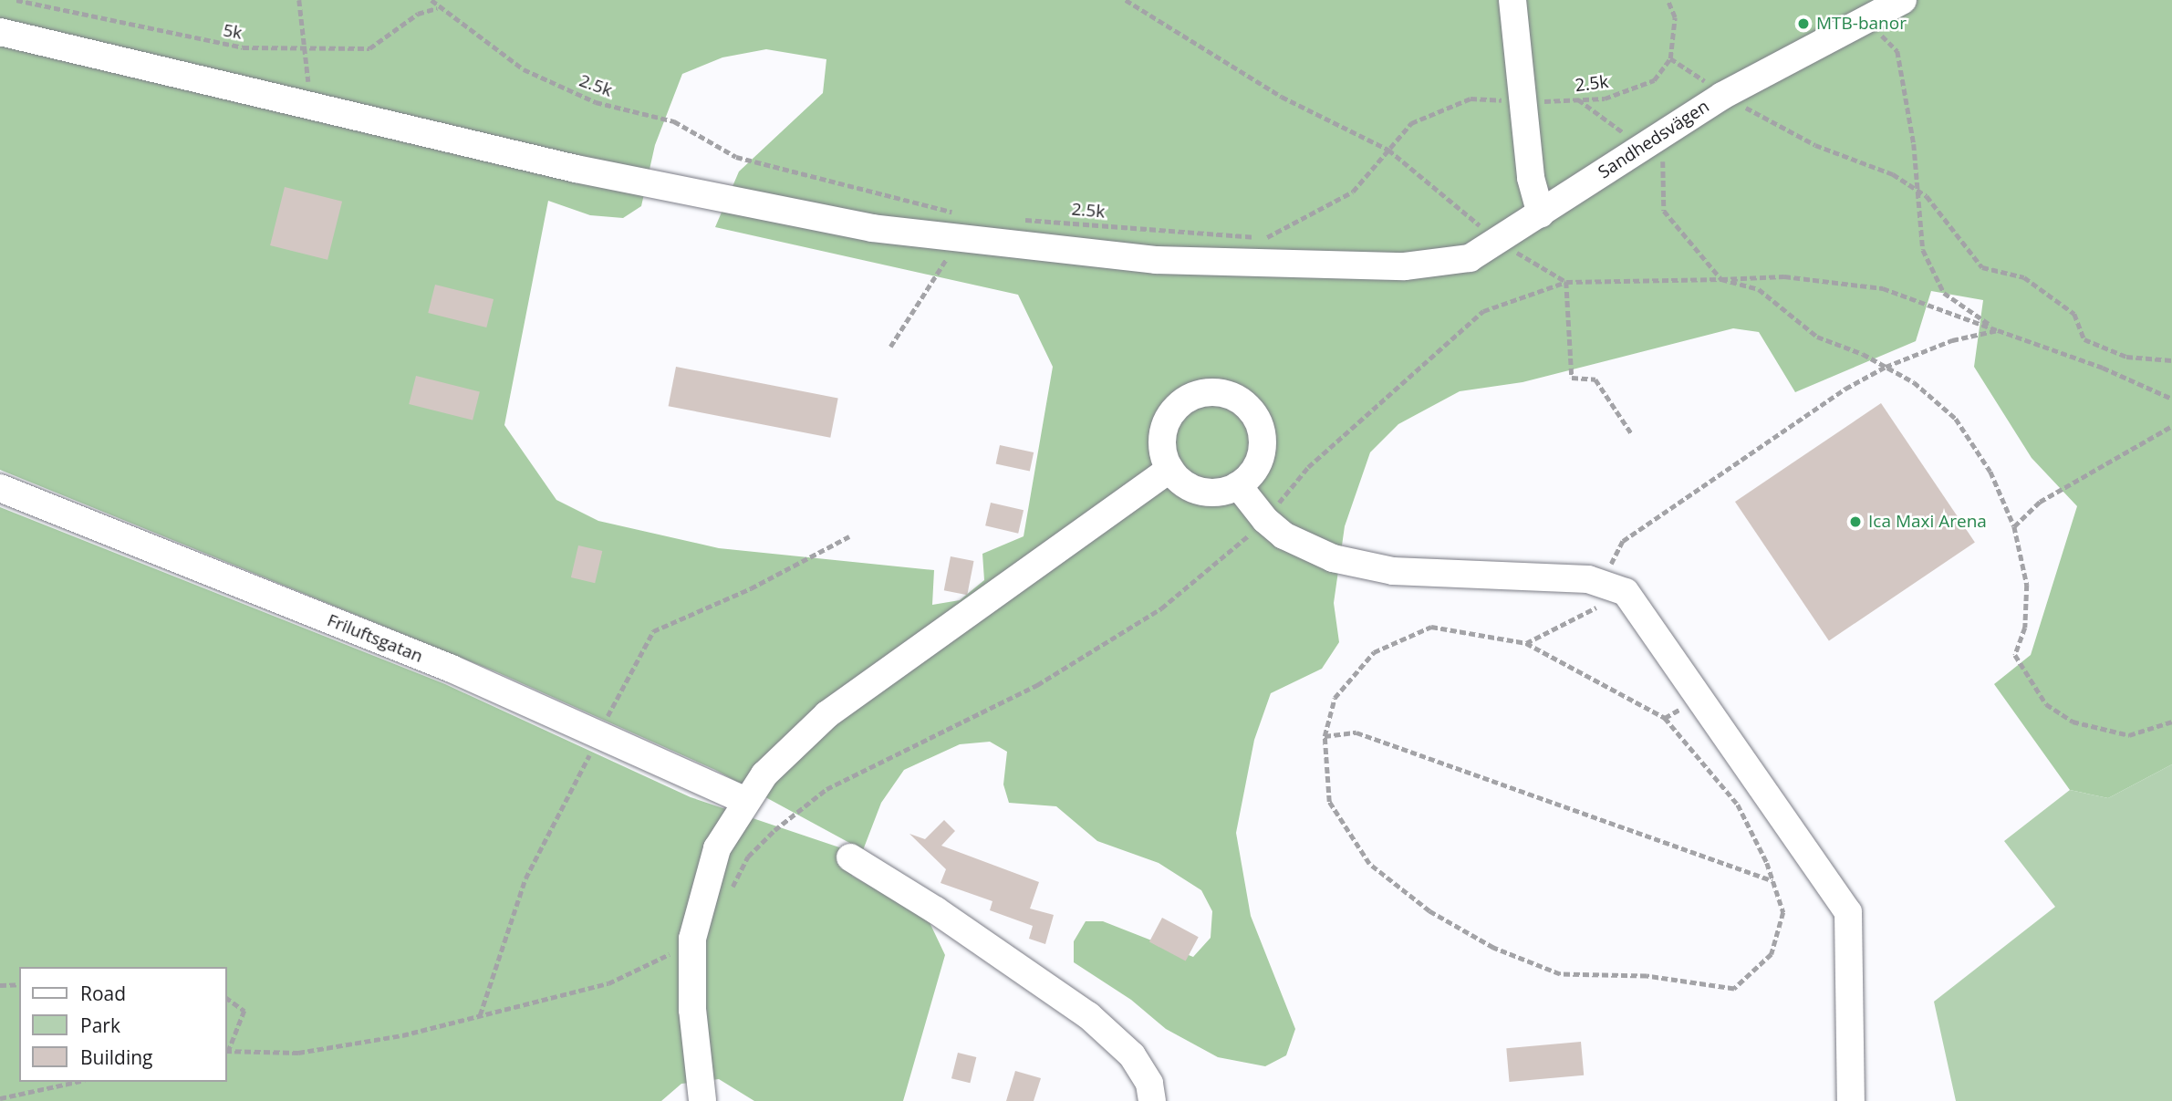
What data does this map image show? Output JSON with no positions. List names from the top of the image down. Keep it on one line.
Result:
{"streets":{"street":["Sandhedsvägen","Friluftsgatan"],"path":["5k","2.5k"]},"crossings":[["5k","2.5k"],["2.5k","Sandhedsvägen"]],"places":["MTB-banor","Ica Maxi Arena"],"legend":["Road","Park","Building"]}
